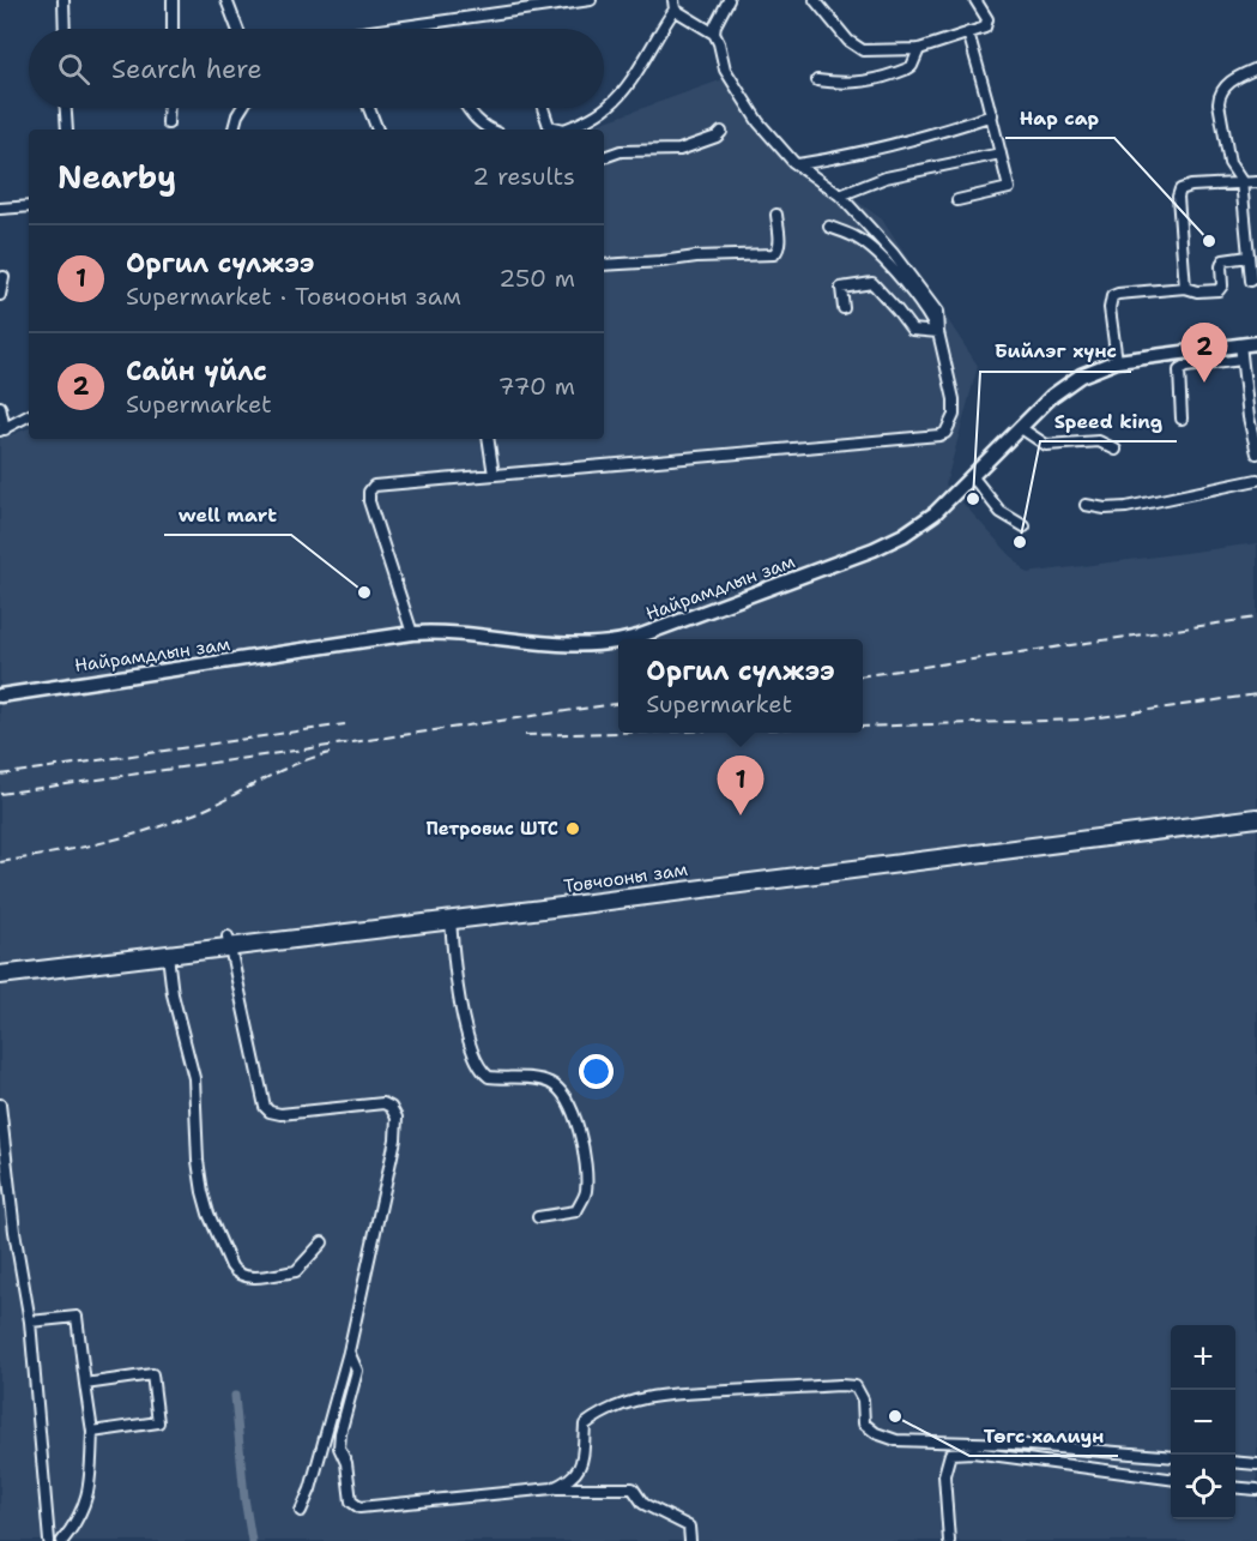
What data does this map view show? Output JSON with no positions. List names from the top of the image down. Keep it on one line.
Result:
{"streets":{"highway":["Товчооны зам"],"main road":["Найрамдлын зам"]},"places":["Нар сар","Бийлэг хүнс","Speed king","well mart","Петровис ШТС","Төгс халиун"],"page":{"search":"Search here","heading":["Nearby","2 results"],"list":[{"mark":"1","name":"Оргил сүлжээ","note":"Supermarket · Товчооны зам","value":"250 m"},{"mark":"2","name":"Сайн үйлс","note":"Supermarket","value":"770 m"}],"pins":["2","1"],"popup":["Оргил сүлжээ","Supermarket"],"map_buttons":["+","−"]}}
